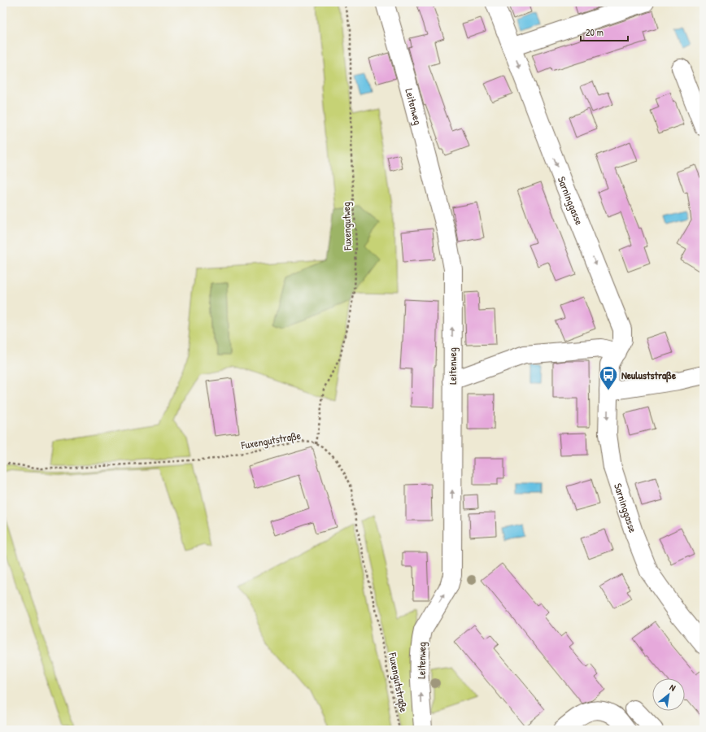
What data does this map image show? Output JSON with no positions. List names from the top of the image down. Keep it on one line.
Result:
{"streets":{"street":["Leitenweg","Sarninggasse"],"path":["Fuxengutweg","Fuxengutstraße"]},"crossings":[["Fuxengutweg","Fuxengutstraße"]],"one_way":["Leitenweg","Sarninggasse"],"places":{"bus stop":["Neuluststraße"]},"scale_bar":"20 m","north":"top right"}
